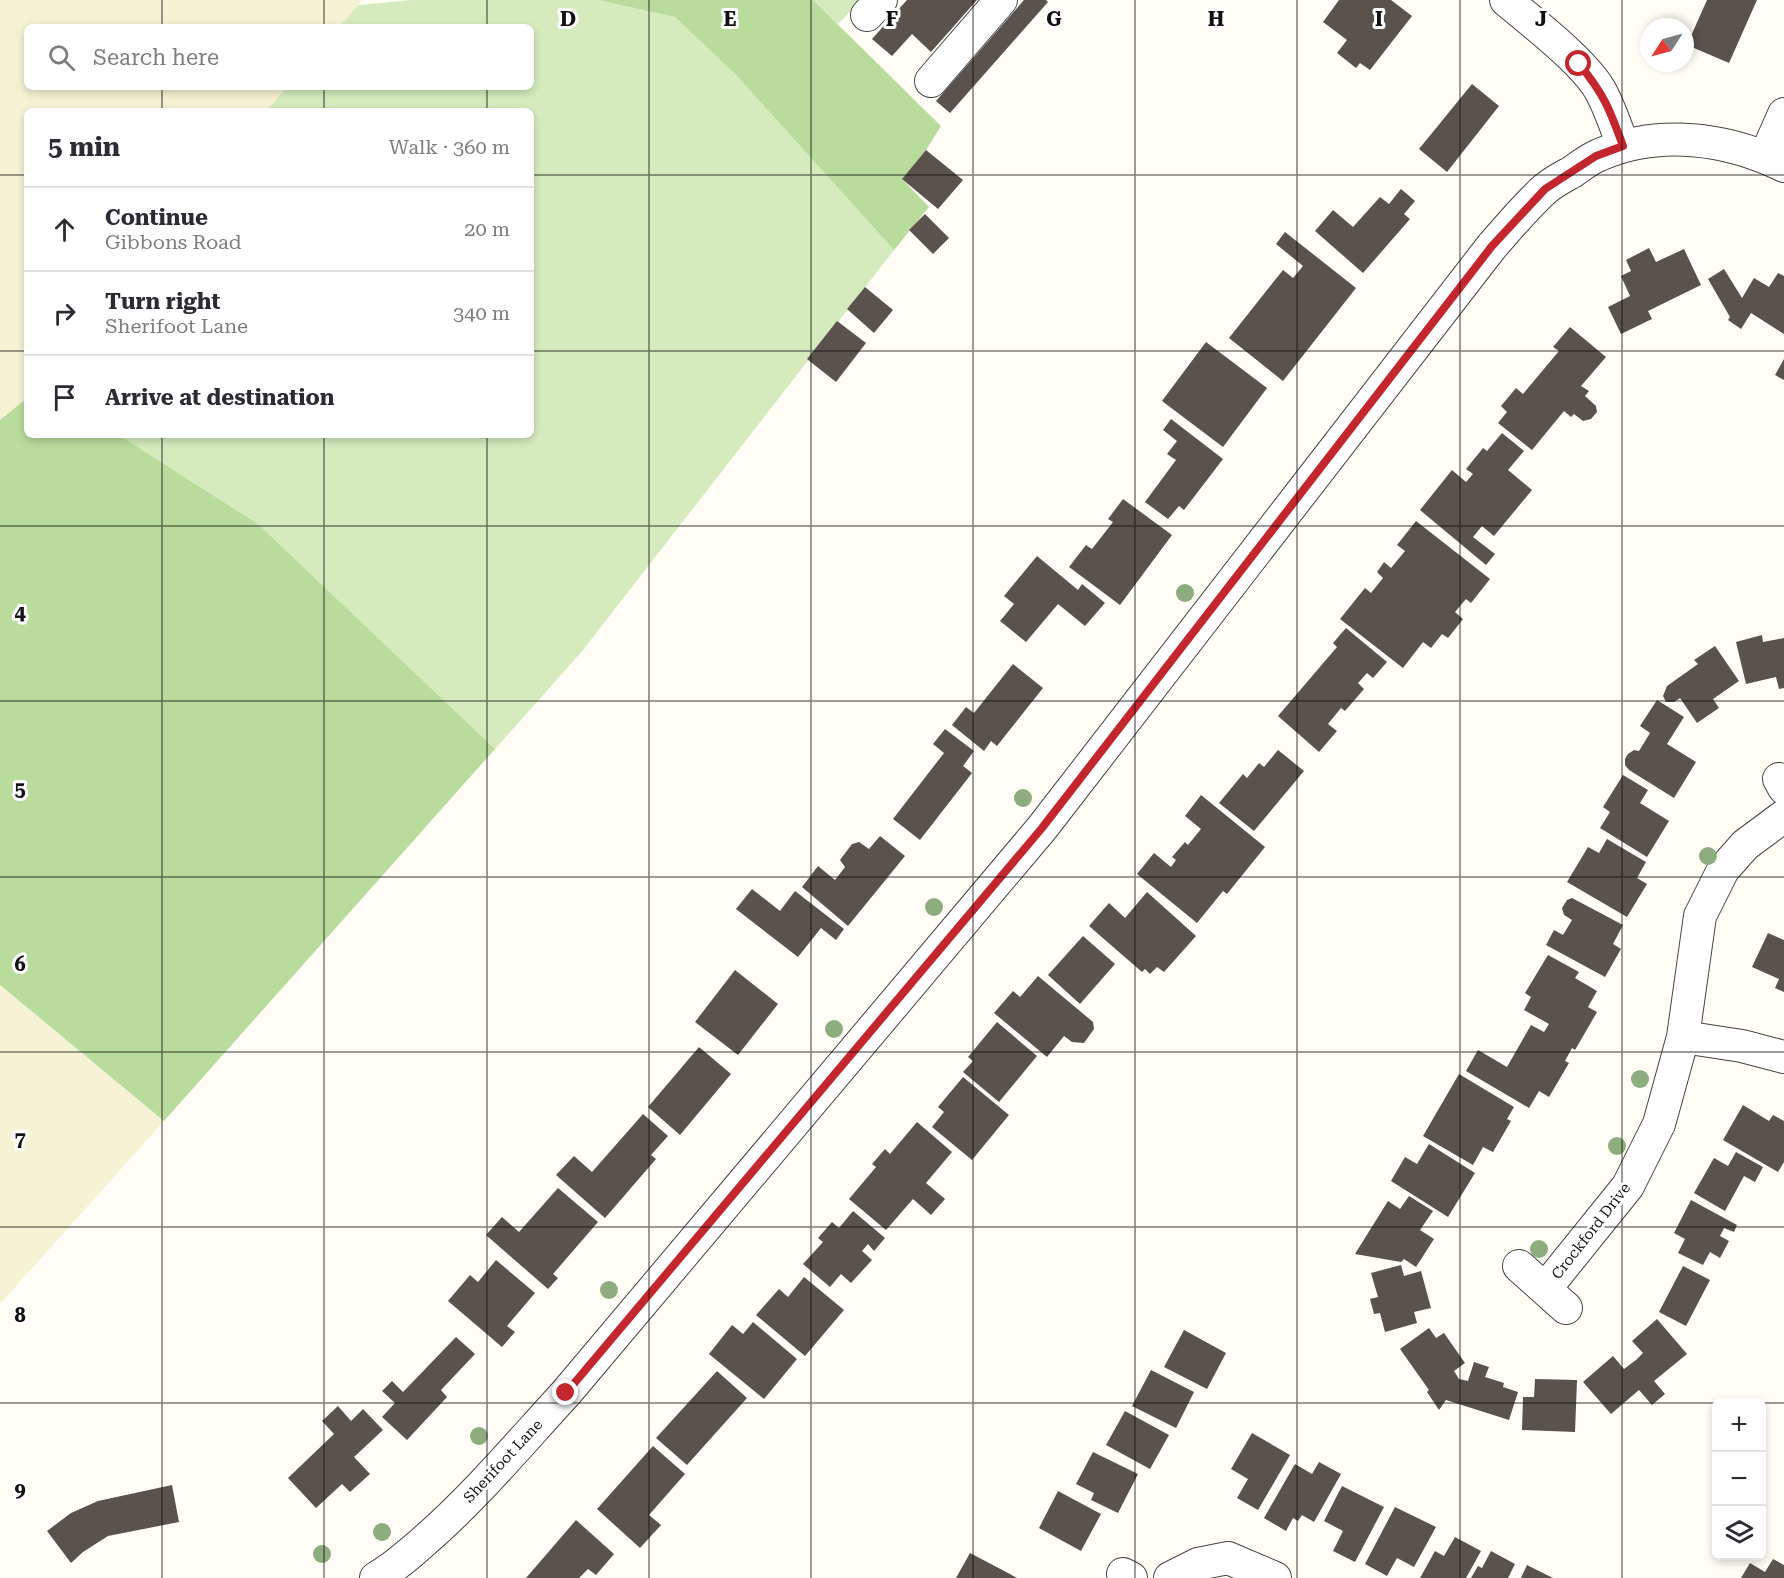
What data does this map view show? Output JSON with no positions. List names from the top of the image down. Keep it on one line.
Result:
{"streets":{"street":["Crockford Drive","Sherifoot Lane"]},"north":"bottom left","page":{"search":"Search here","heading":["5 min","Walk · 360 m"],"list":[["Continue","Gibbons Road","20 m"],["Turn right","Sherifoot Lane","340 m"],"Arrive at destination"],"map_buttons":["+","−"]},"grid":{"columns":["D","E","F","G","H","I","J"],"rows":["4","5","6","7","8","9"]}}
